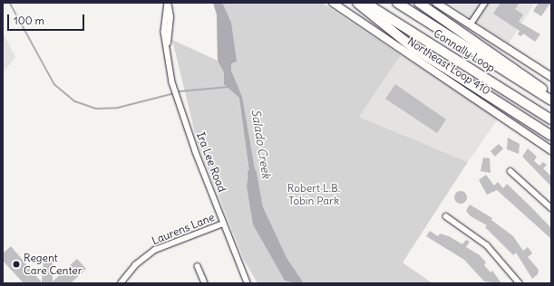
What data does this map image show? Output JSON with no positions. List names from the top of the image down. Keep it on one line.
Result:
{"streets":{"highway":["Connally Loop"],"main road":["Northeast Loop 410"],"street":["Ira Lee Road","Laurens Lane"]},"crossings":[["Ira Lee Road","Laurens Lane"]],"water":["Salado Creek"],"parks":["Robert L.B. Tobin Park"],"places":["Regent Care Center"],"scale_bar":"100 m"}
